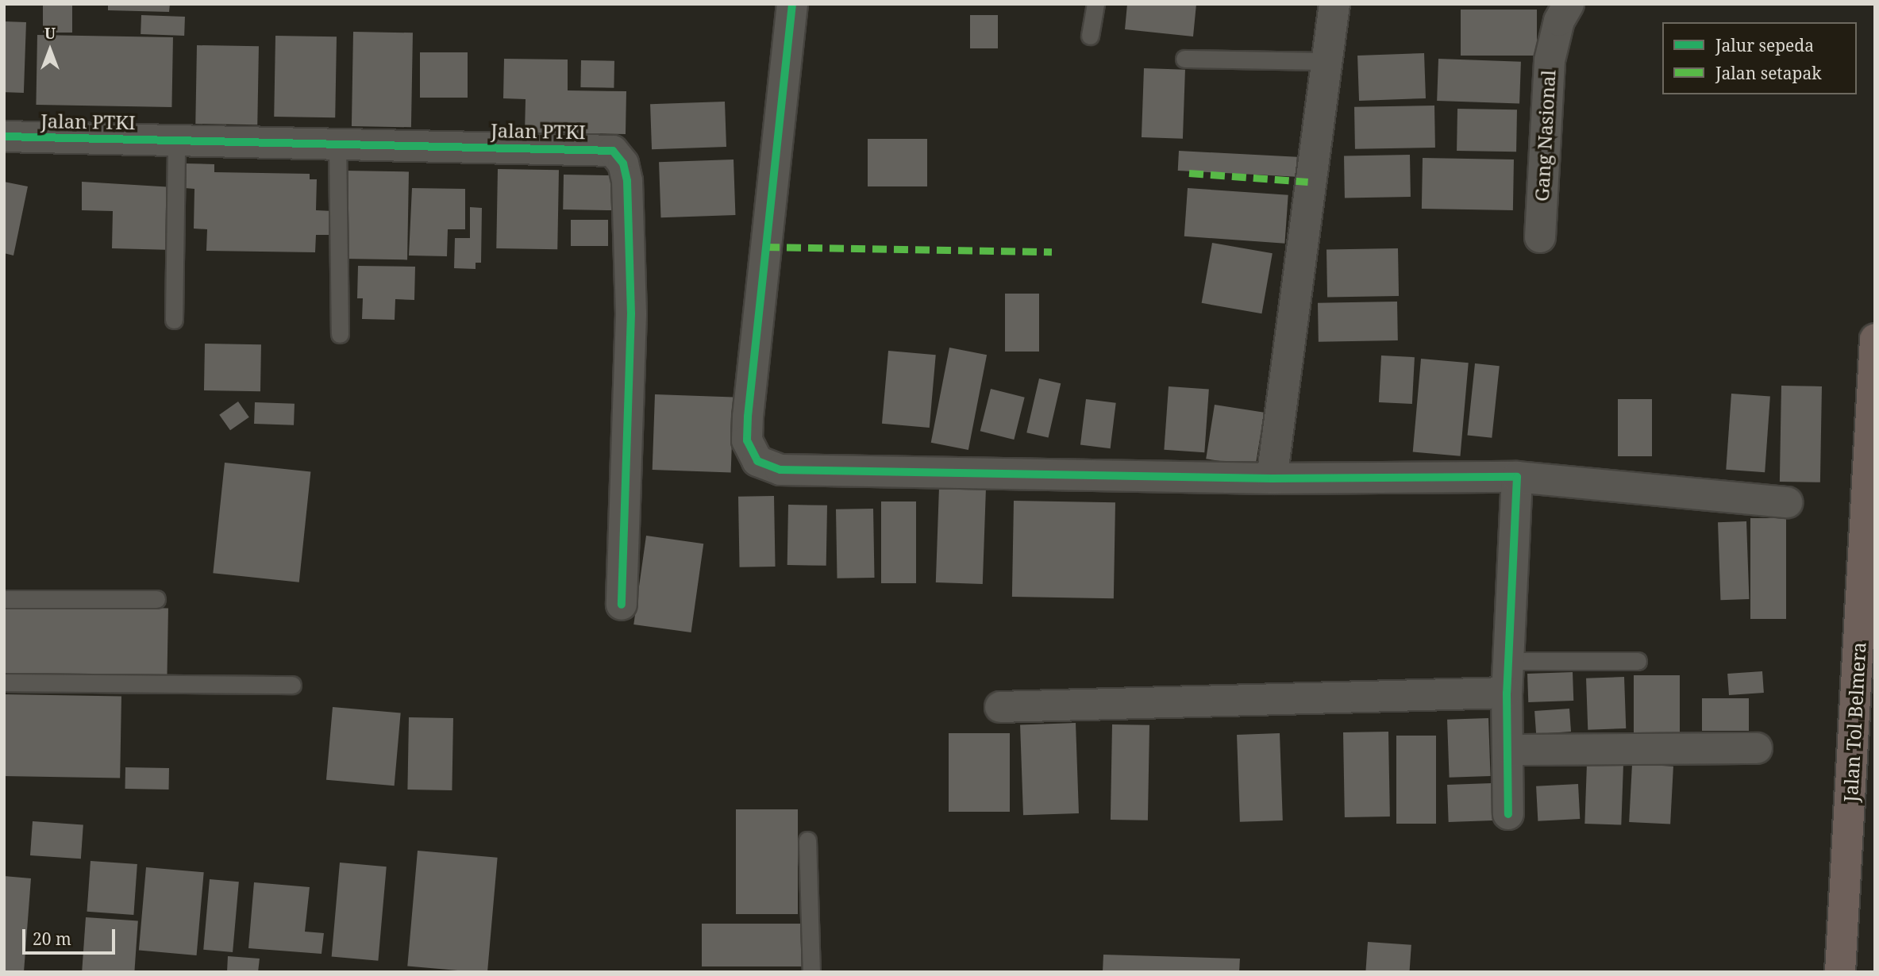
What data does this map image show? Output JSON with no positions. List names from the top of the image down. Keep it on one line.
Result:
{"streets":{"highway":["Jalan Tol Belmera"],"street":["Jalan PTKI","Gang Nasional"]},"legend":["Jalur sepeda","Jalan setapak"],"scale_bar":"20 m","north":"top"}
